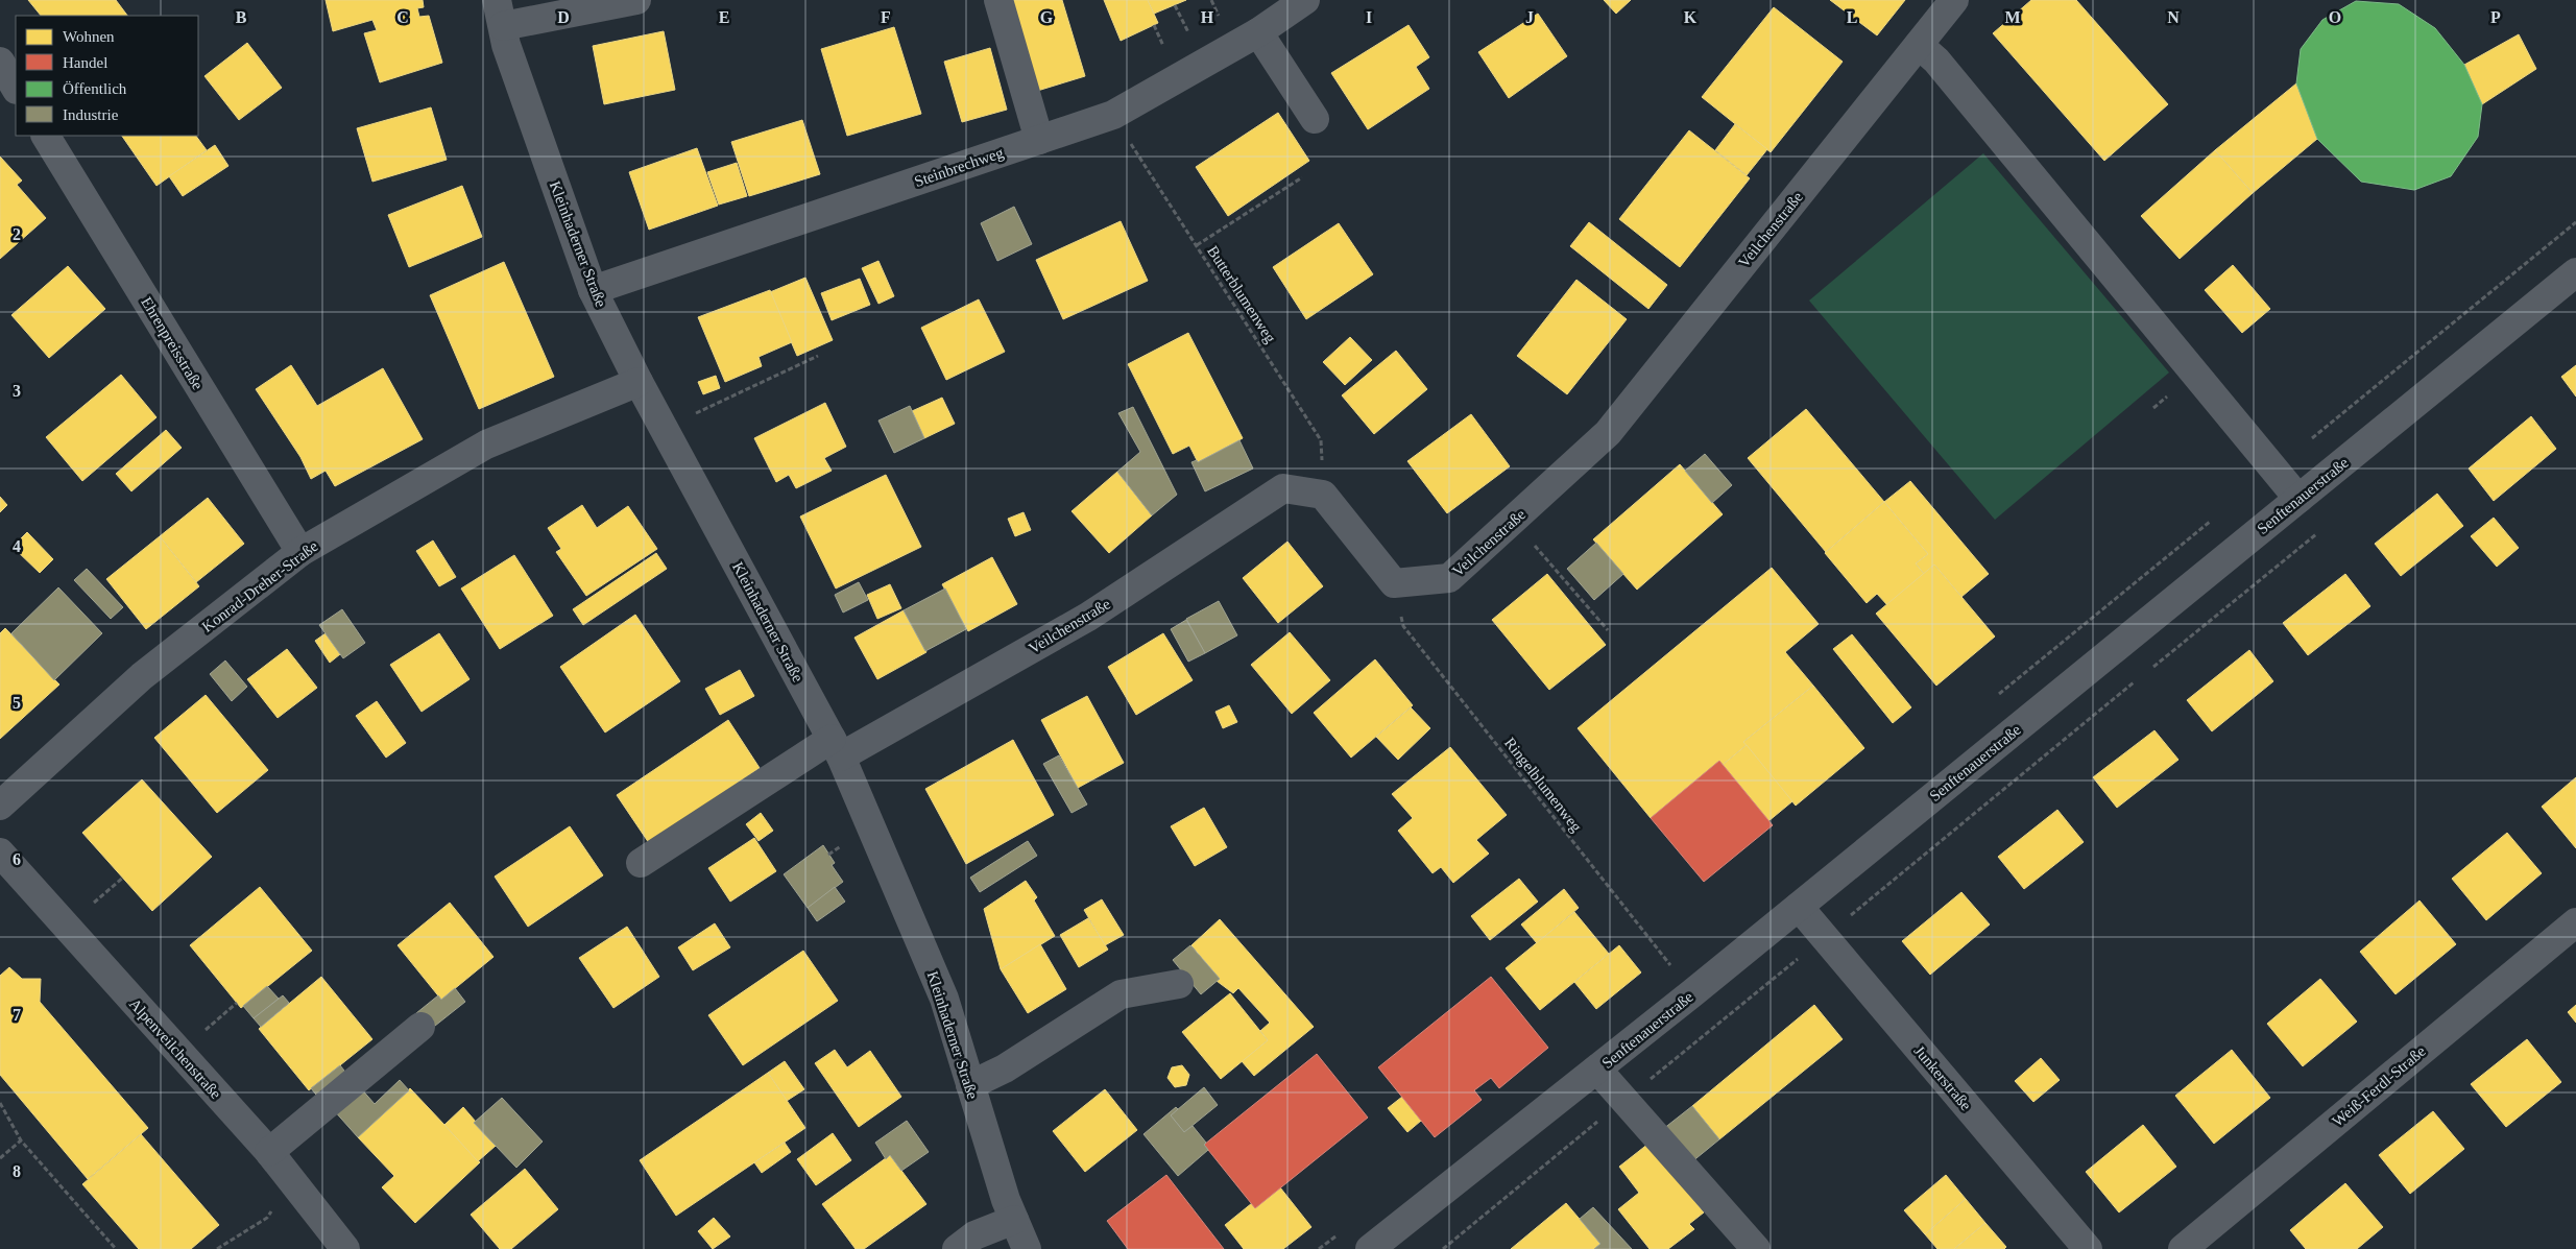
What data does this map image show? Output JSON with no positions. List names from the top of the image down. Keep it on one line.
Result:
{"streets":{"street":["Steinbrechweg","Veilchenstraße","Kleinhaderner Straße","Ehrenpreisstraße","Senftenauerstraße","Konrad-Dreher-Straße","Alpenveilchenstraße","Junkerstraße","Weiß-Ferdl-Straße"],"path":["Butterblumenweg","Ringelblumenweg"]},"crossings":[["Steinbrechweg","Kleinhaderner Straße"],["Steinbrechweg","Butterblumenweg"],["Veilchenstraße","Kleinhaderner Straße"],["Veilchenstraße","Butterblumenweg"],["Veilchenstraße","Ringelblumenweg"],["Kleinhaderner Straße","Konrad-Dreher-Straße"],["Ehrenpreisstraße","Konrad-Dreher-Straße"],["Senftenauerstraße","Ringelblumenweg"],["Senftenauerstraße","Junkerstraße"]],"legend":["Wohnen","Handel","Öffentlich","Industrie"],"grid":{"columns":["B","C","D","E","F","G","H","I","J","K","L","M","N","O","P"],"rows":["2","3","4","5","6","7","8"]}}
